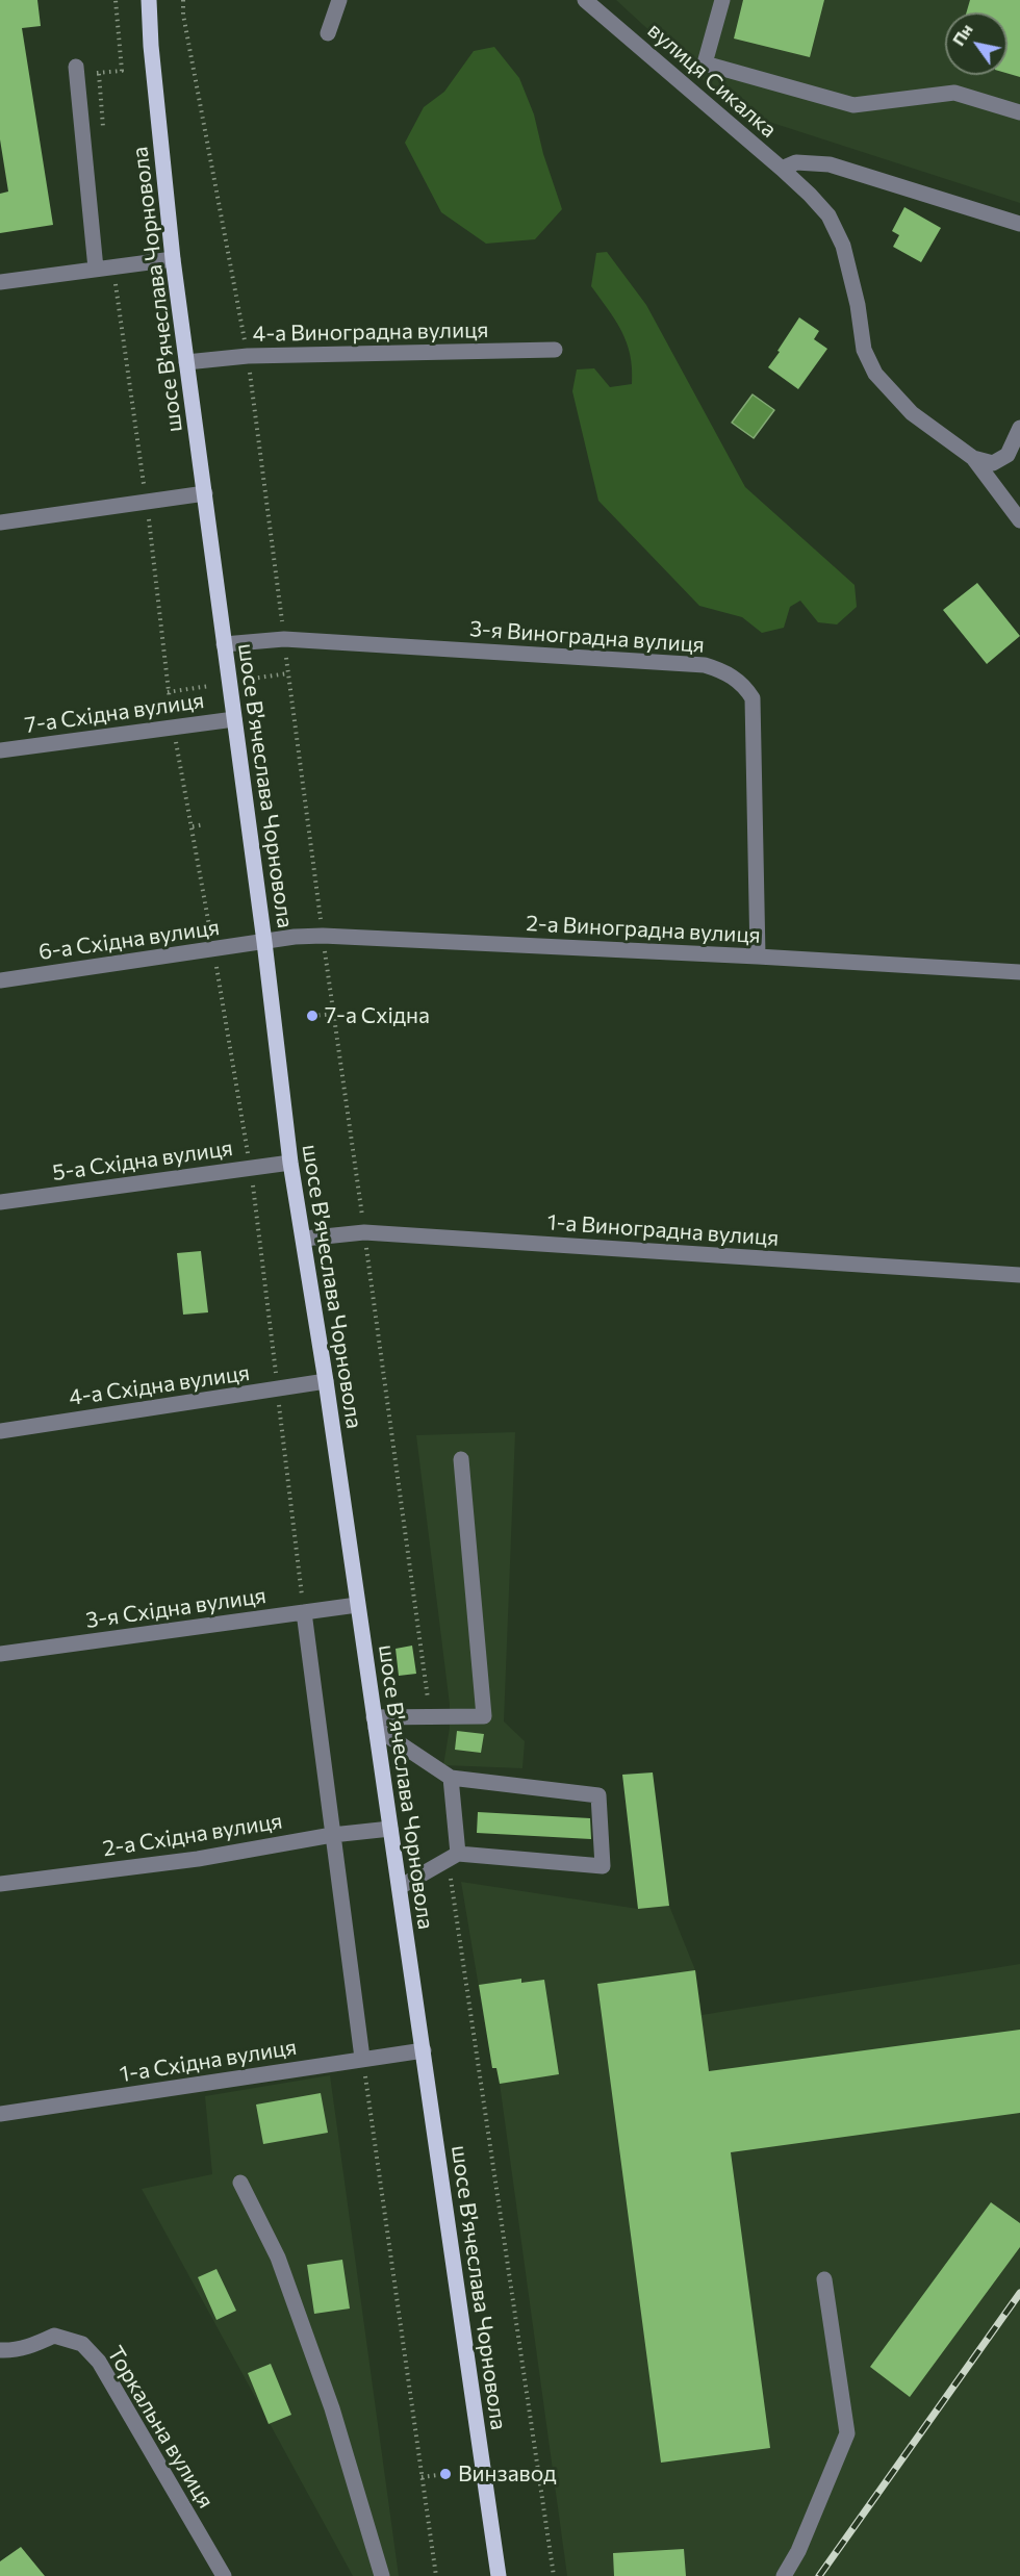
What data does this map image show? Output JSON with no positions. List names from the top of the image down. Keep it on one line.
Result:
{"streets":{"main road":["шосе В'ячеслава Чорновола"],"street":["вулиця Сикалка","4-а Виноградна вулиця","3-я Виноградна вулиця","7-а Східна вулиця","2-а Виноградна вулиця","6-а Східна вулиця","5-а Східна вулиця","1-а Виноградна вулиця","4-а Східна вулиця","3-я Східна вулиця","2-а Східна вулиця","1-а Східна вулиця","Торкальна вулиця"]},"crossings":[["шосе В'ячеслава Чорновола","4-а Виноградна вулиця"],["шосе В'ячеслава Чорновола","3-я Виноградна вулиця"],["шосе В'ячеслава Чорновола","7-а Східна вулиця"],["шосе В'ячеслава Чорновола","2-а Виноградна вулиця"],["шосе В'ячеслава Чорновола","6-а Східна вулиця"],["шосе В'ячеслава Чорновола","5-а Східна вулиця"],["шосе В'ячеслава Чорновола","1-а Виноградна вулиця"],["шосе В'ячеслава Чорновола","4-а Східна вулиця"],["шосе В'ячеслава Чорновола","3-я Східна вулиця"],["шосе В'ячеслава Чорновола","2-а Східна вулиця"],["шосе В'ячеслава Чорновола","1-а Східна вулиця"],["3-я Виноградна вулиця","2-а Виноградна вулиця"],["2-а Виноградна вулиця","6-а Східна вулиця"]],"places":["7-а Східна","Винзавод"],"north":"top left"}
